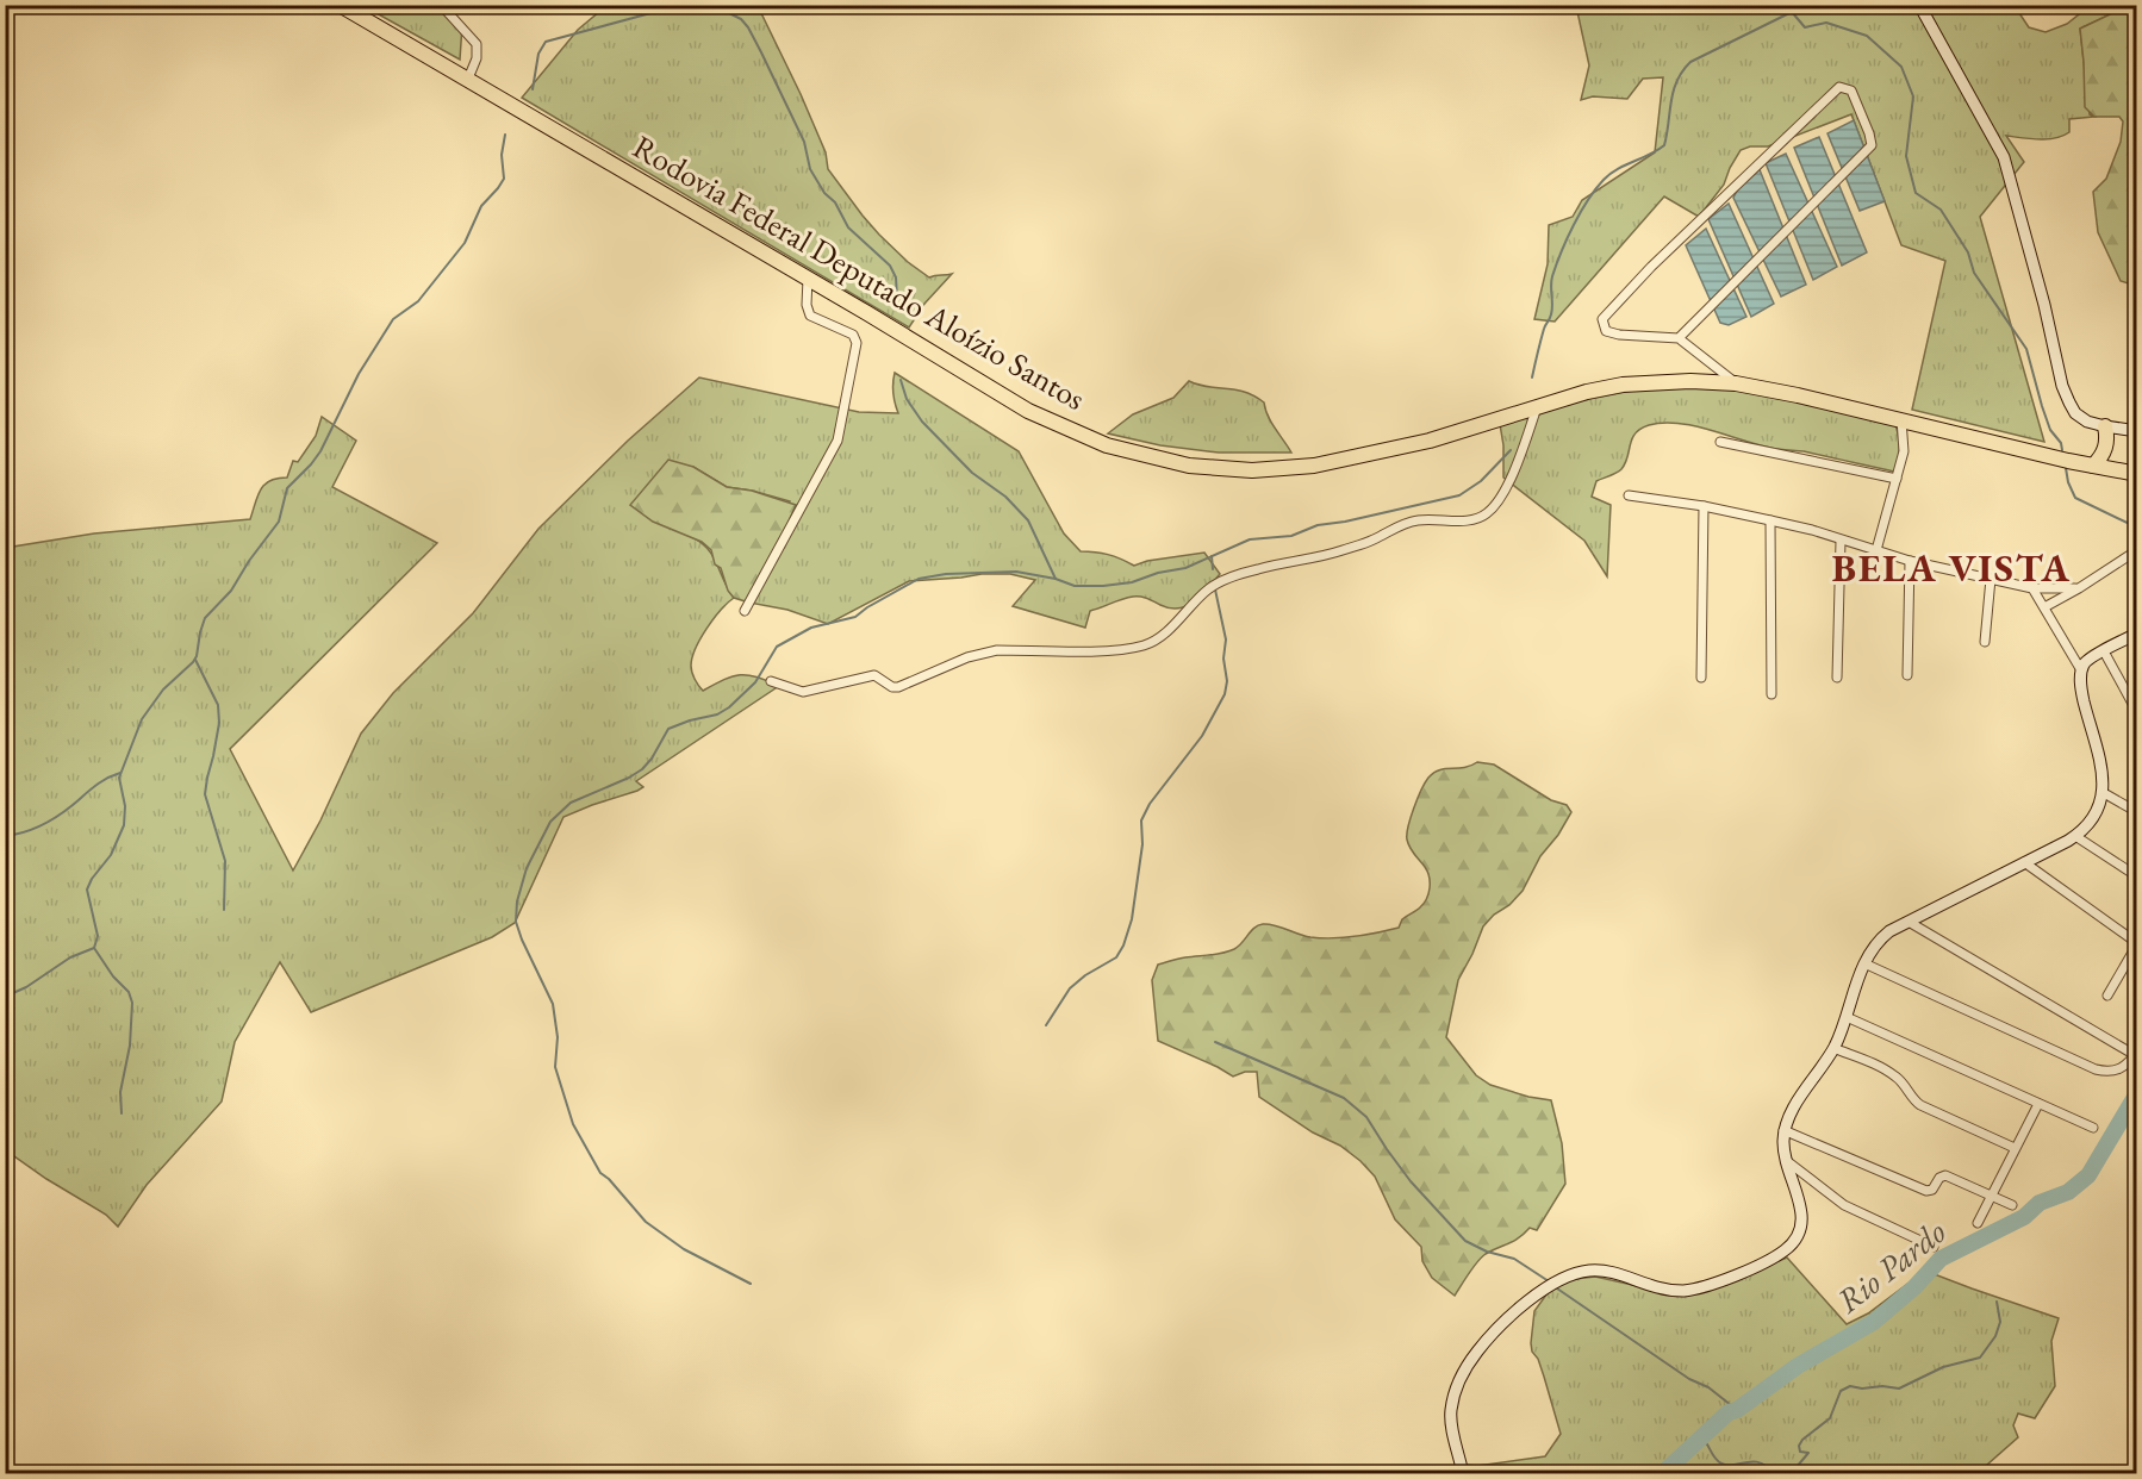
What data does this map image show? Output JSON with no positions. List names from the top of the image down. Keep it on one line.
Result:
{"streets":{"highway":["Rodovia Federal Deputado Aloízio Santos"]},"districts":["BELA VISTA"],"water":["Rio Pardo"]}
